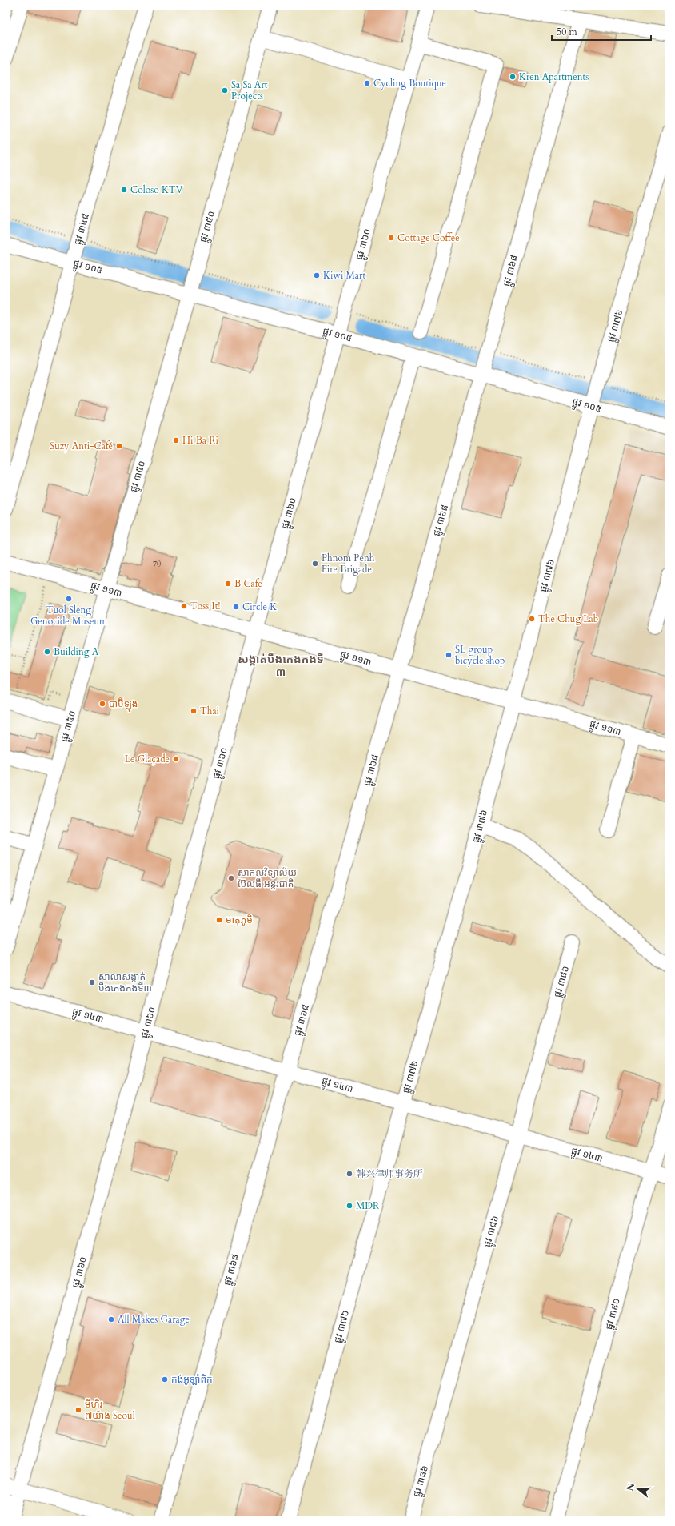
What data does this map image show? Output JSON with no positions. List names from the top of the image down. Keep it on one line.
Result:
{"streets":{"street":["ផ្លូវ ៣៥០","ផ្លូវ ៣៤៨","ផ្លូវ ៣៦០","ផ្លូវ ១០៥","ផ្លូវ ៣៦៨","ផ្លូវ ៣៧៦","ផ្លូវ ១១៣","ផ្លូវ ៣៨៦","ផ្លូវ ១៤៣","ផ្លូវ ៣៩០"]},"crossings":[["ផ្លូវ ៣៥០","ផ្លូវ ១០៥"],["ផ្លូវ ៣៥០","ផ្លូវ ១១៣"],["ផ្លូវ ៣៤៨","ផ្លូវ ១០៥"],["ផ្លូវ ៣៦០","ផ្លូវ ១០៥"],["ផ្លូវ ៣៦០","ផ្លូវ ១១៣"],["ផ្លូវ ៣៦០","ផ្លូវ ១៤៣"],["ផ្លូវ ១០៥","ផ្លូវ ៣៦៨"],["ផ្លូវ ១០៥","ផ្លូវ ៣៧៦"],["ផ្លូវ ៣៦៨","ផ្លូវ ១១៣"],["ផ្លូវ ៣៦៨","ផ្លូវ ១៤៣"],["ផ្លូវ ៣៧៦","ផ្លូវ ១១៣"],["ផ្លូវ ៣៧៦","ផ្លូវ ១៤៣"],["ផ្លូវ ៣៨៦","ផ្លូវ ១៤៣"],["ផ្លូវ ១៤៣","ផ្លូវ ៣៩០"]],"districts":["សង្កាត់បឹងកេងកងទី ៣"],"places":["Kren Apartments","Cycling Boutique","Sa Sa Art Projects","Coloso KTV","Cottage Coffee","Kiwi Mart","Hi Ba Ri","Suzy Anti-Café","Phnom Penh Fire Brigade","B Cafe","Tuol Sleng Genocide Museum","Toss It!","Circle K","The Chug Lab","Building A","SL group bicycle shop","បាប៊ីឡុង","Thai","Le Glaçade","សាកលវិទ្យាល័យ ប៊ែលធី អន្តរជាតិ","មាតុភូមិ","សាលាសង្កាត់ បឹងកេងកងទី៣","韩兴律师事务所","MDR","All Makes Garage","កង់អូឡាំពិក","មីហិរ ៧យ៉ាង Seoul"],"house_numbers":["70"],"scale_bar":"50 m","north":"left"}
